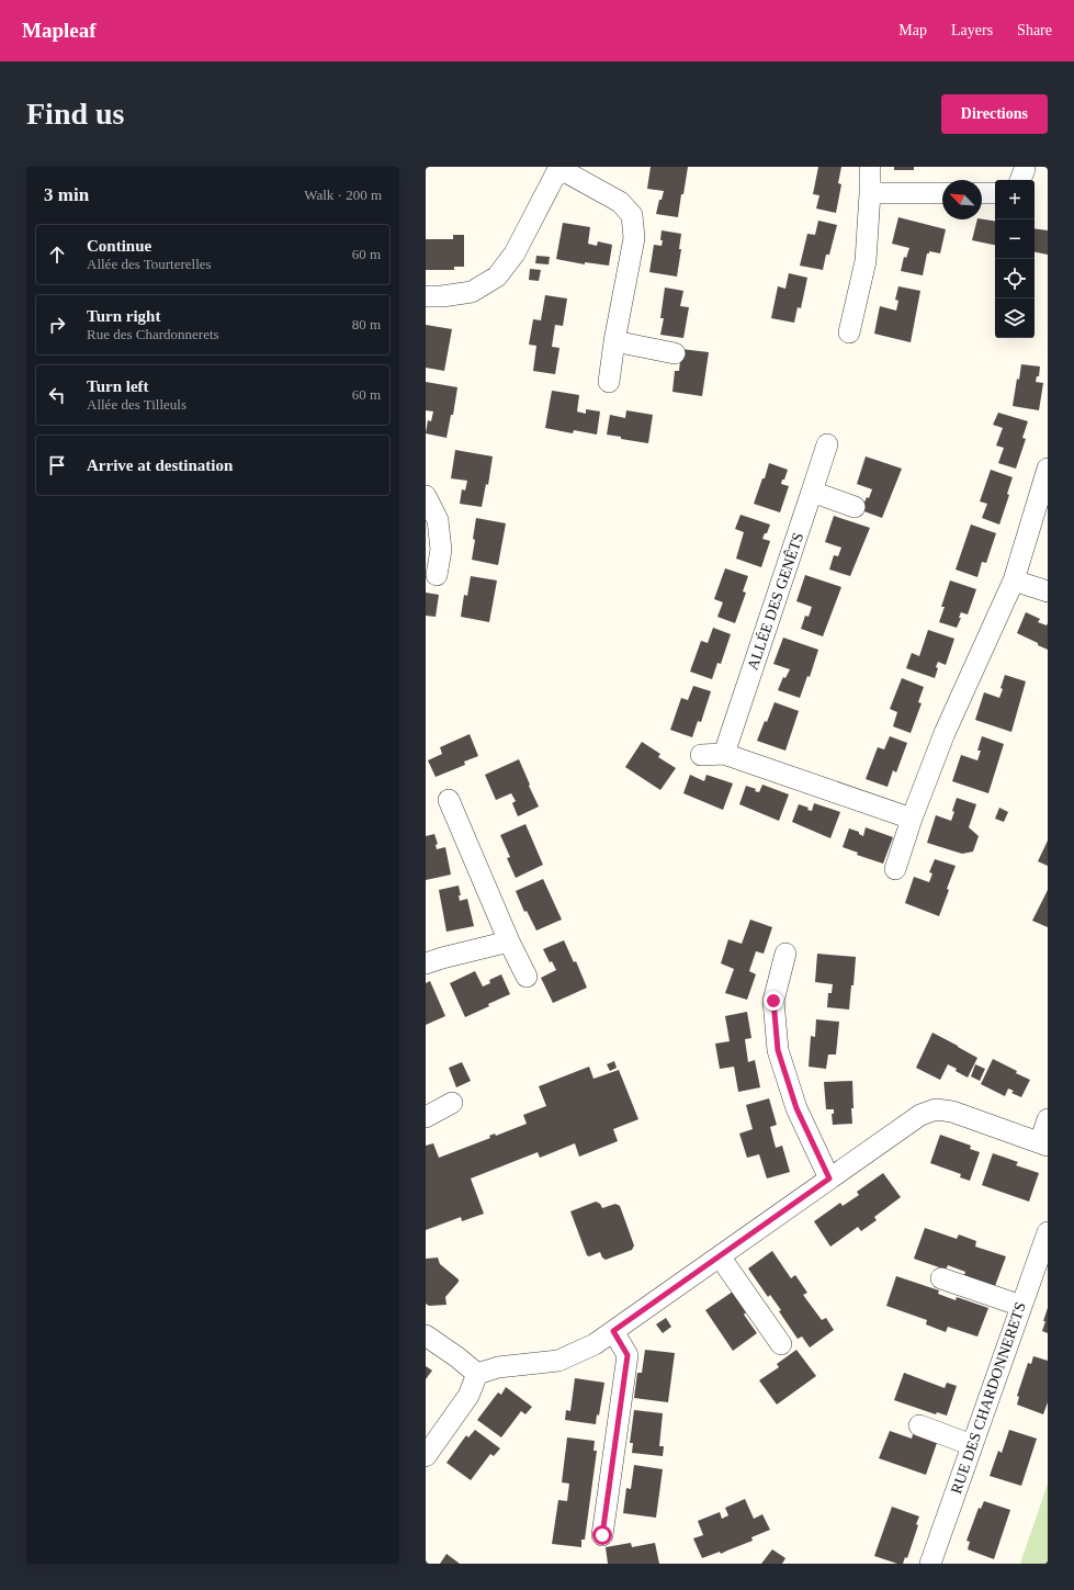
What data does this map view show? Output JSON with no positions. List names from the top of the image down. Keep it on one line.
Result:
{"streets":{"street":["ALLÉE DES GENÊTS","RUE DES CHARDONNERETS"]},"north":"top left","page":{"header":"Mapleaf","nav":["Map","Layers","Share"],"buttons":"Directions","title":"Find us","heading":["3 min","Walk · 200 m"],"map_buttons":["+","−"],"list":[["Continue","Allée des Tourterelles","60 m"],["Turn right","Rue des Chardonnerets","80 m"],["Turn left","Allée des Tilleuls","60 m"],"Arrive at destination"]}}
